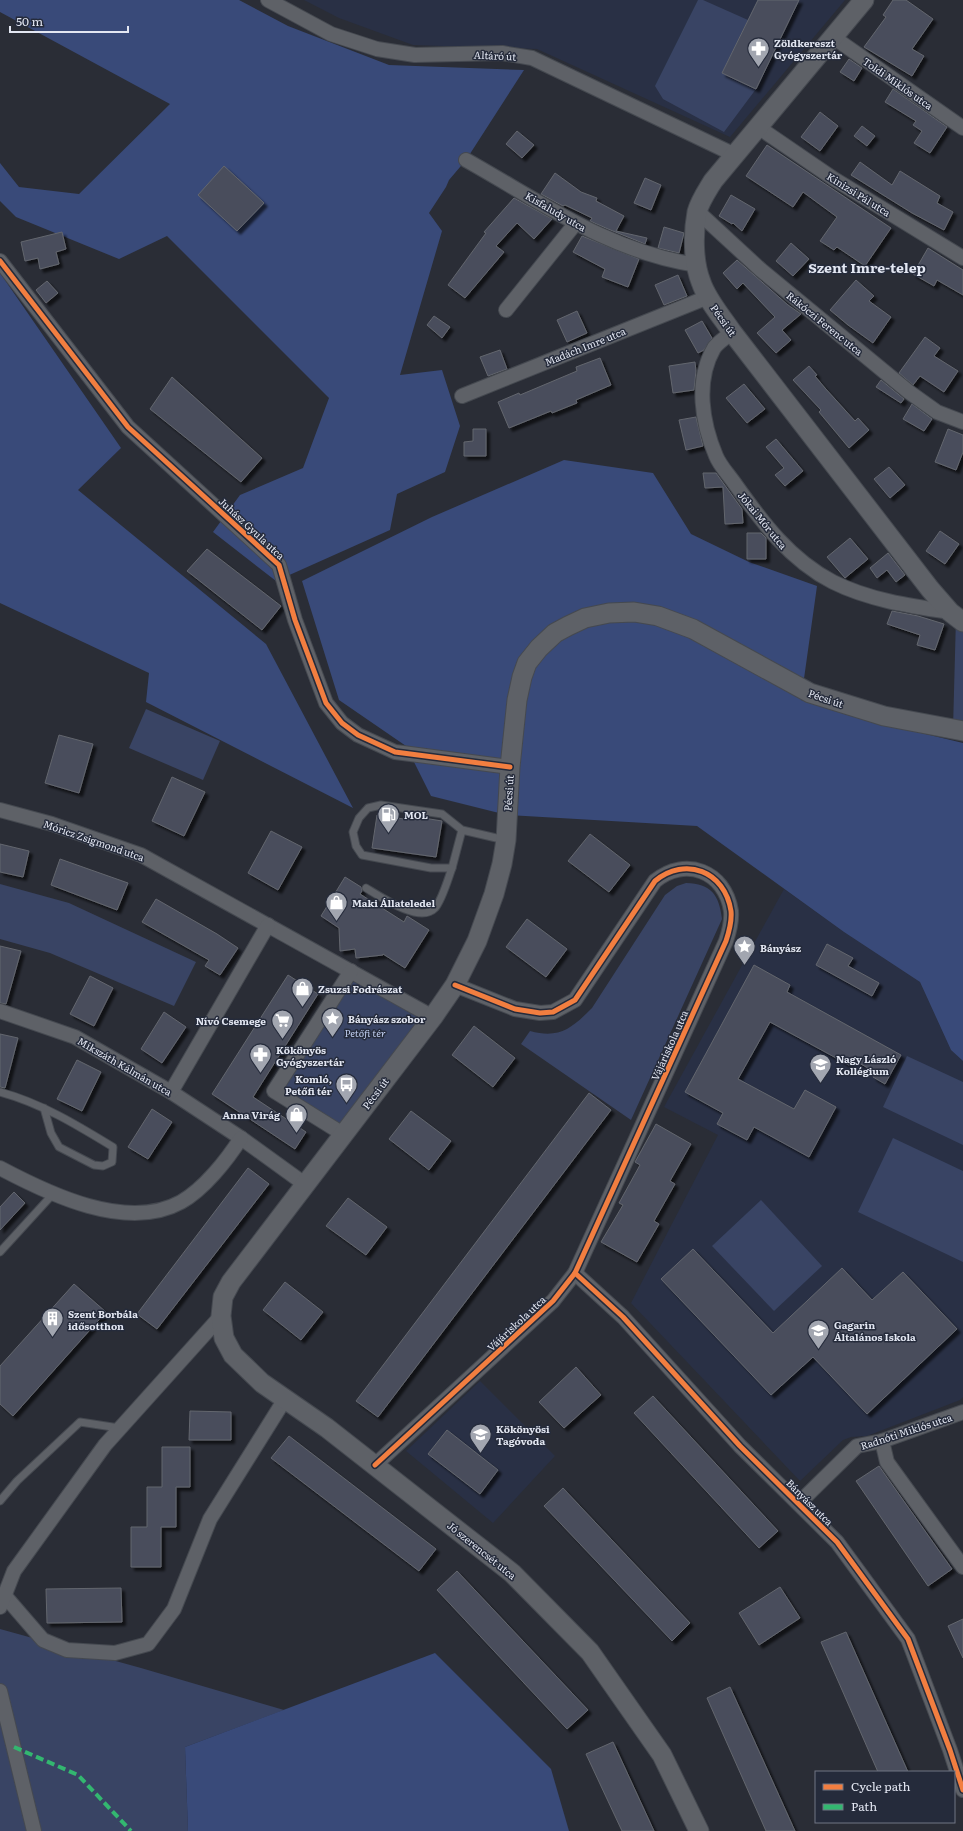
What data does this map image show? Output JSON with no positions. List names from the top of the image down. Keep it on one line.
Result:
{"streets":{"main road":["Pécsi út","Jó szerencsét utca"],"street":["Altáró út","Toldi Miklós utca","Kinizsi Pál utca","Kisfaludy utca","Rákóczi Ferenc utca","Madách Imre utca","Jókai Mór utca","Juhász Gyula utca","Móricz Zsigmond utca","Vájáriskola utca","Mikszáth Kálmán utca","Radnóti Miklós utca","Bányász utca"]},"crossings":[["Altáró út","Pécsi út"],["Toldi Miklós utca","Pécsi út"],["Kinizsi Pál utca","Pécsi út"],["Kisfaludy utca","Pécsi út"],["Pécsi út","Rákóczi Ferenc utca"],["Pécsi út","Madách Imre utca"],["Pécsi út","Jókai Mór utca"],["Pécsi út","Juhász Gyula utca"],["Pécsi út","Móricz Zsigmond utca"],["Pécsi út","Vájáriskola utca"],["Pécsi út","Mikszáth Kálmán utca"],["Pécsi út","Jó szerencsét utca"],["Vájáriskola utca","Bányász utca"],["Vájáriskola utca","Jó szerencsét utca"],["Radnóti Miklós utca","Bányász utca"]],"districts":["Szent Imre-telep"],"parks":["Petőfi tér"],"places":{"pharmacy":["Zöldkereszt Gyógyszertár","Kökönyös Gyógyszertár"],"fuel station":["MOL"],"shop":["Maki Állateledel","Zsuzsi Fodrászat","Anna Virág"],"place":["Bányász","Bányász szobor"],"supermarket":["Nívó Csemege"],"school or university":["Nagy László Kollégium","Gagarin Általános Iskola","Kökönyösi Tagóvoda"],"bus stop":["Komló, Petőfi tér"],"building":["Szent Borbála idősotthon"]},"legend":["Cycle path","Path"],"scale_bar":"50 m"}
